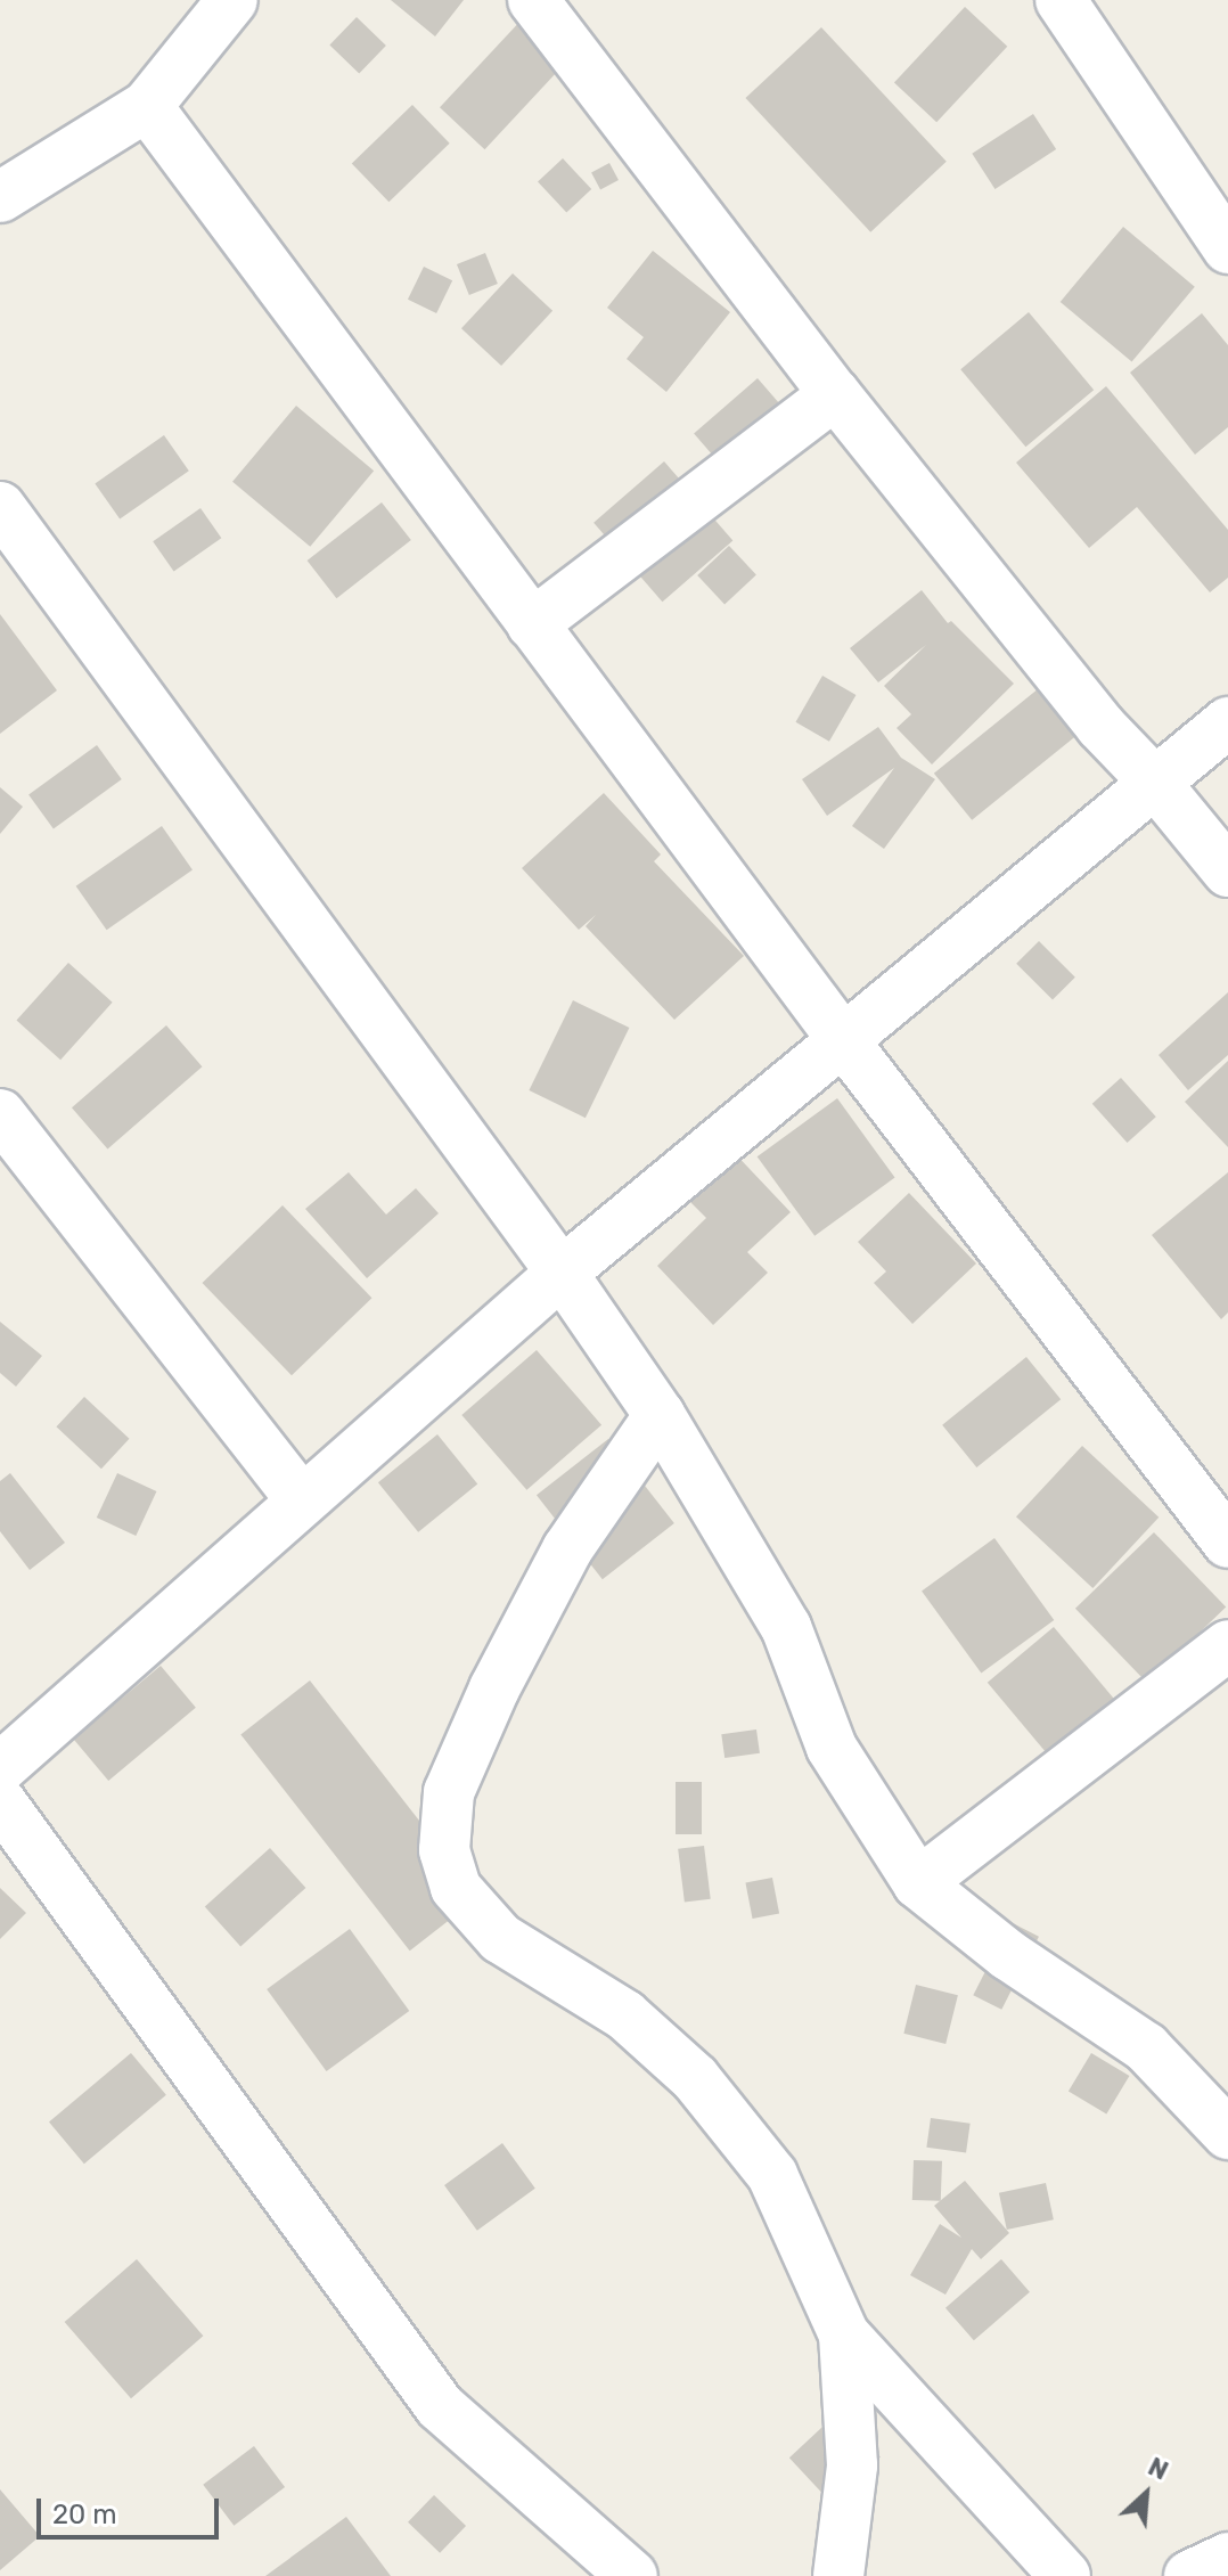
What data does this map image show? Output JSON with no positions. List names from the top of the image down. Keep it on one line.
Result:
{"scale_bar":"20 m","north":"top right"}
